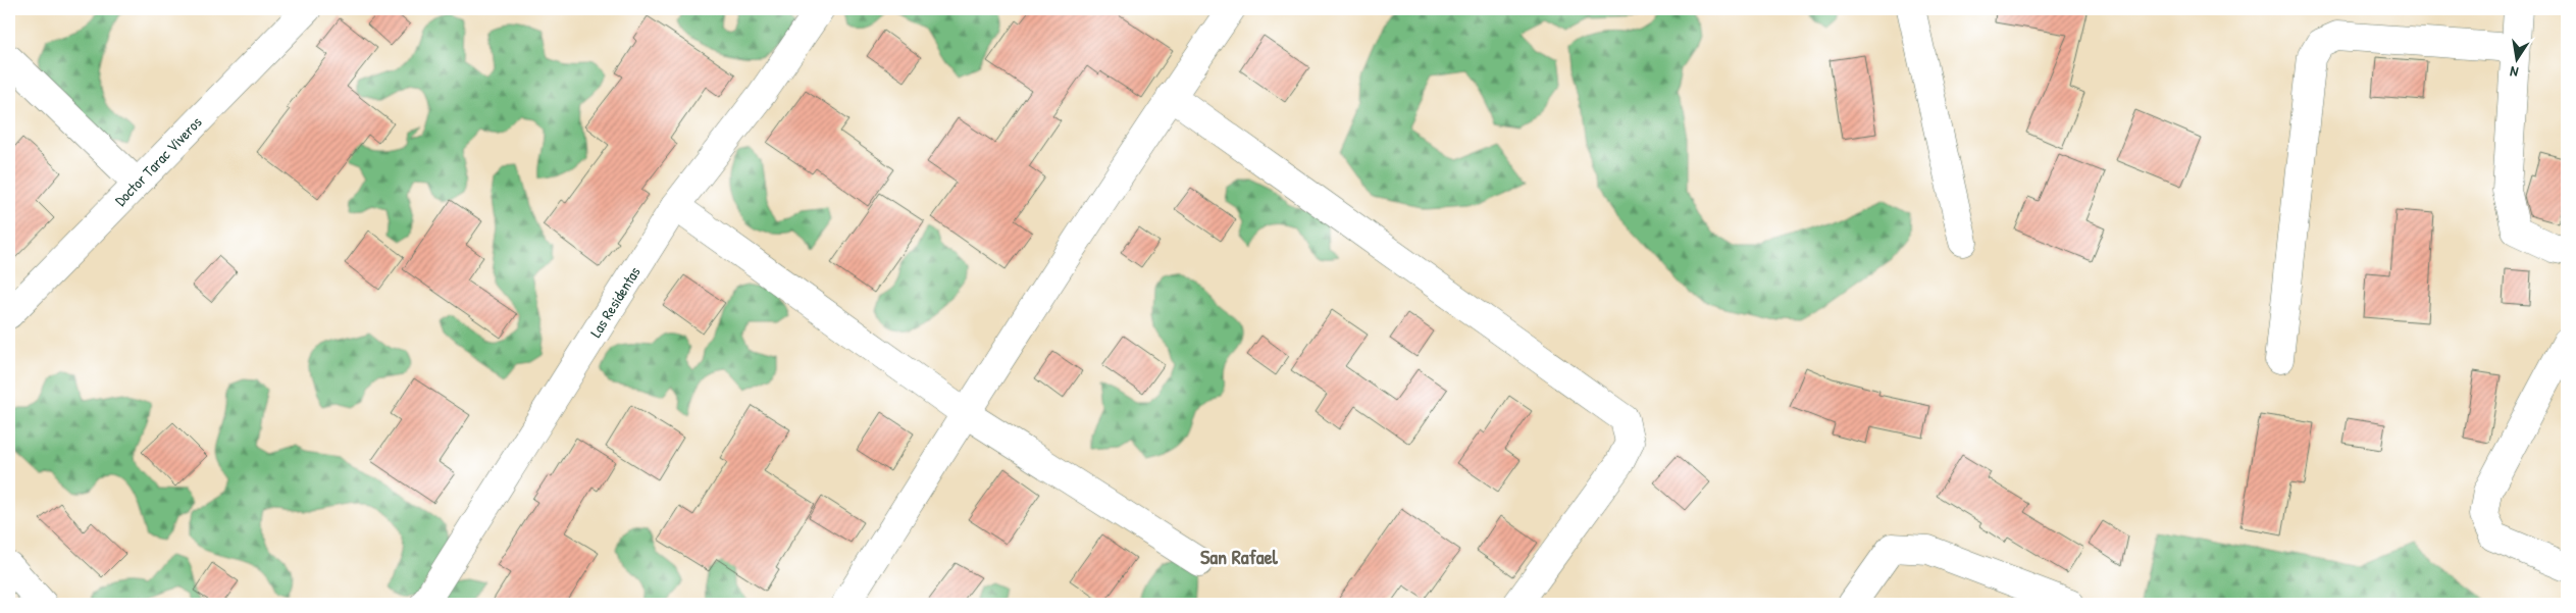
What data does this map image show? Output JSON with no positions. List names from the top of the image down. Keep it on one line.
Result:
{"streets":{"street":["Doctor Tarac Viveros","Las Residentas"]},"districts":["San Rafael"],"north":"bottom"}
